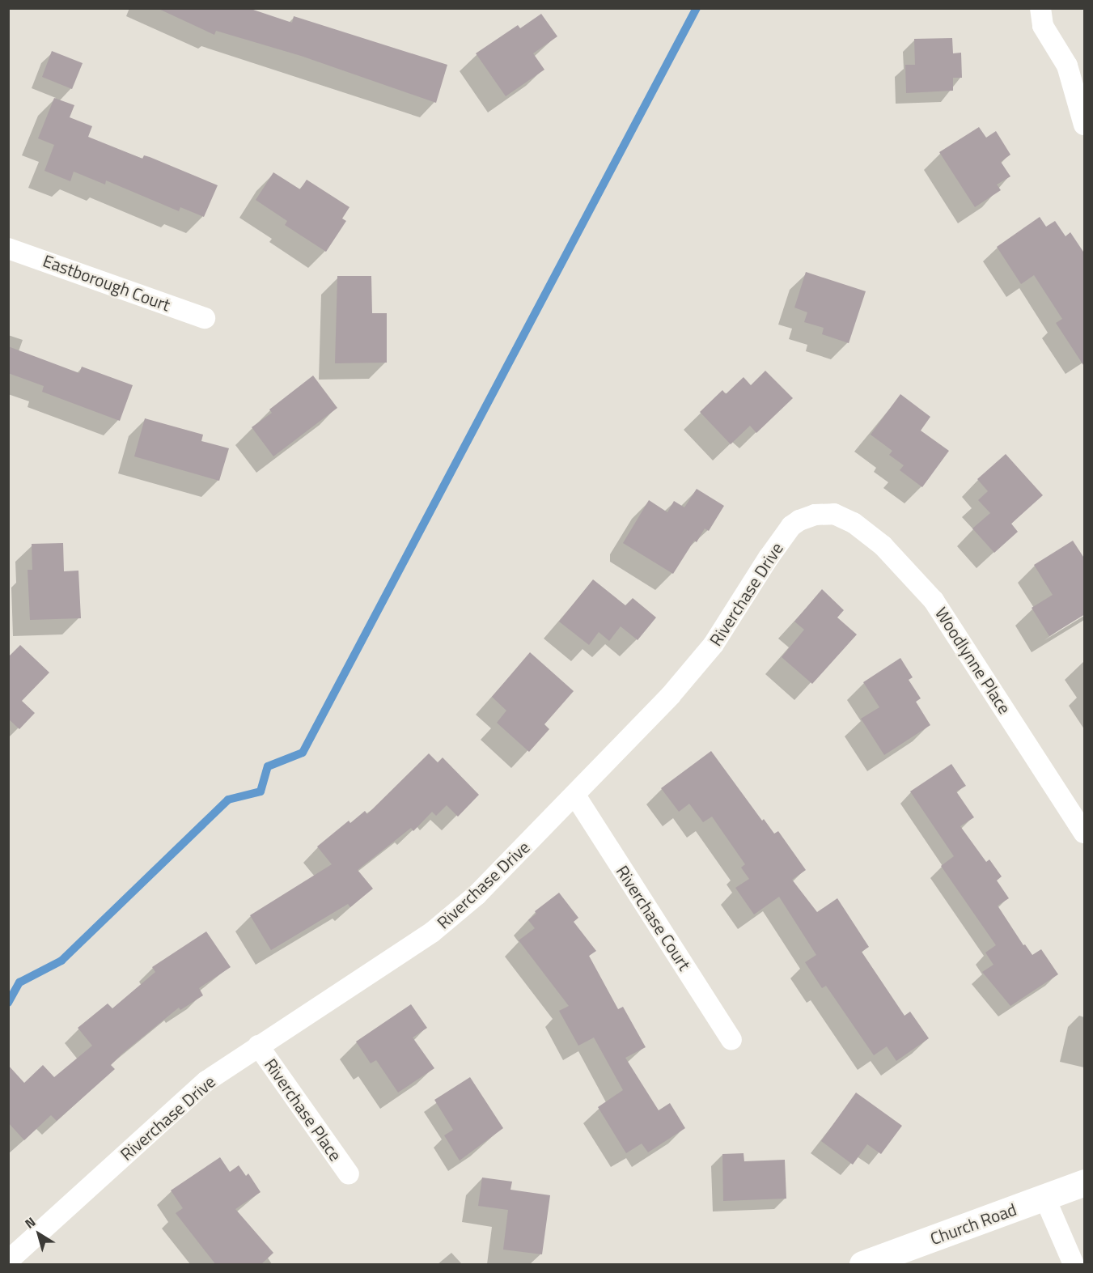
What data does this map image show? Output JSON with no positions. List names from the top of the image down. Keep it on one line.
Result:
{"streets":{"main road":["Church Road"],"street":["Eastborough Court","Riverchase Drive","Woodlynne Place","Riverchase Court","Riverchase Place"]},"crossings":[["Riverchase Drive","Woodlynne Place"],["Riverchase Drive","Riverchase Court"],["Riverchase Drive","Riverchase Place"]],"north":"top left"}
